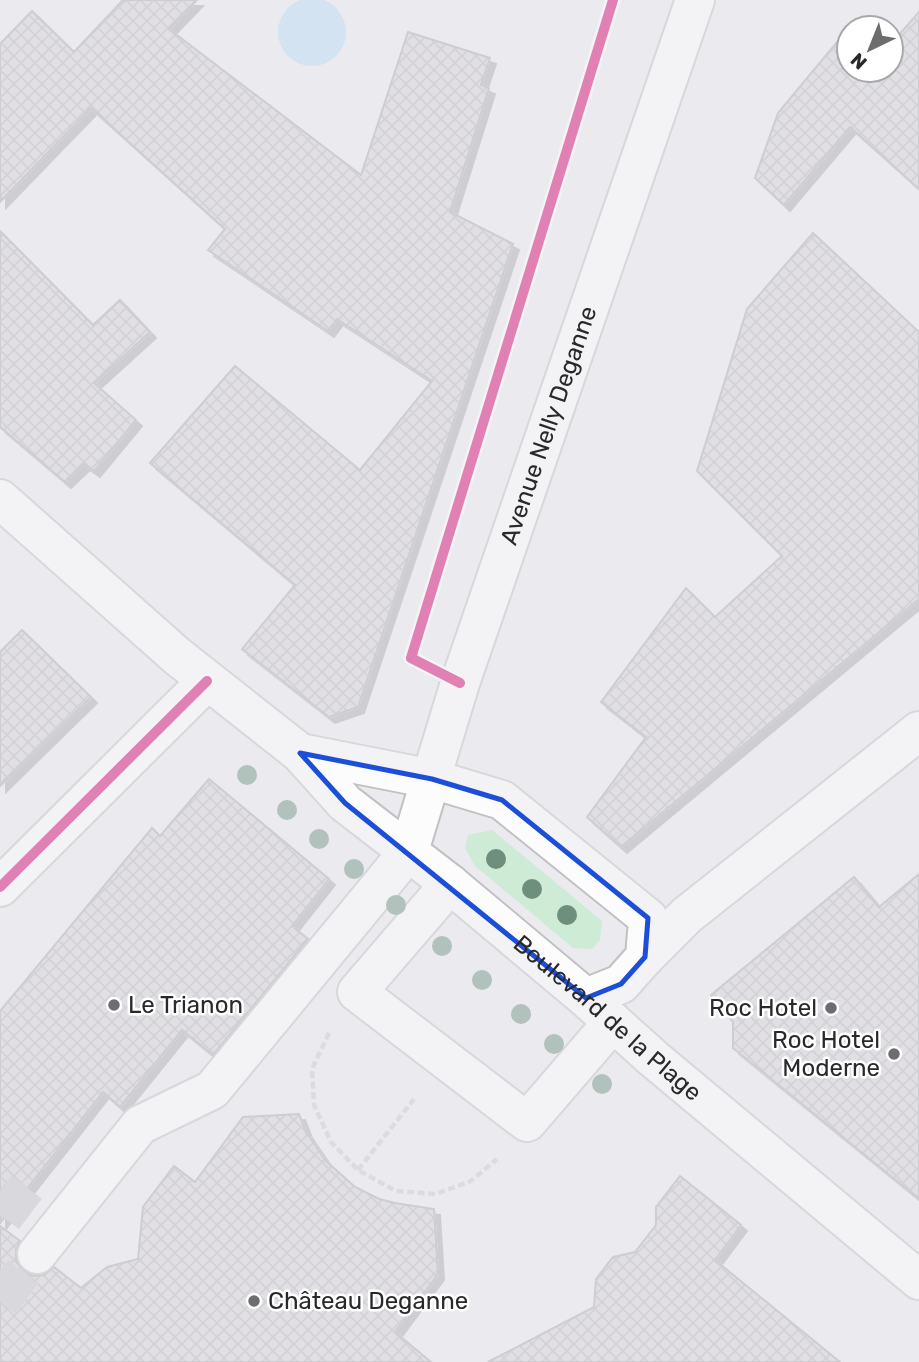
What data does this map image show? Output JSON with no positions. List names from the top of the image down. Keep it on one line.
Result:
{"streets":{"main road":["Avenue Nelly Deganne","Boulevard de la Plage"]},"crossings":[["Avenue Nelly Deganne","Boulevard de la Plage"]],"places":["Le Trianon","Roc Hotel","Roc Hotel Moderne","Château Deganne"],"north":"bottom left"}
